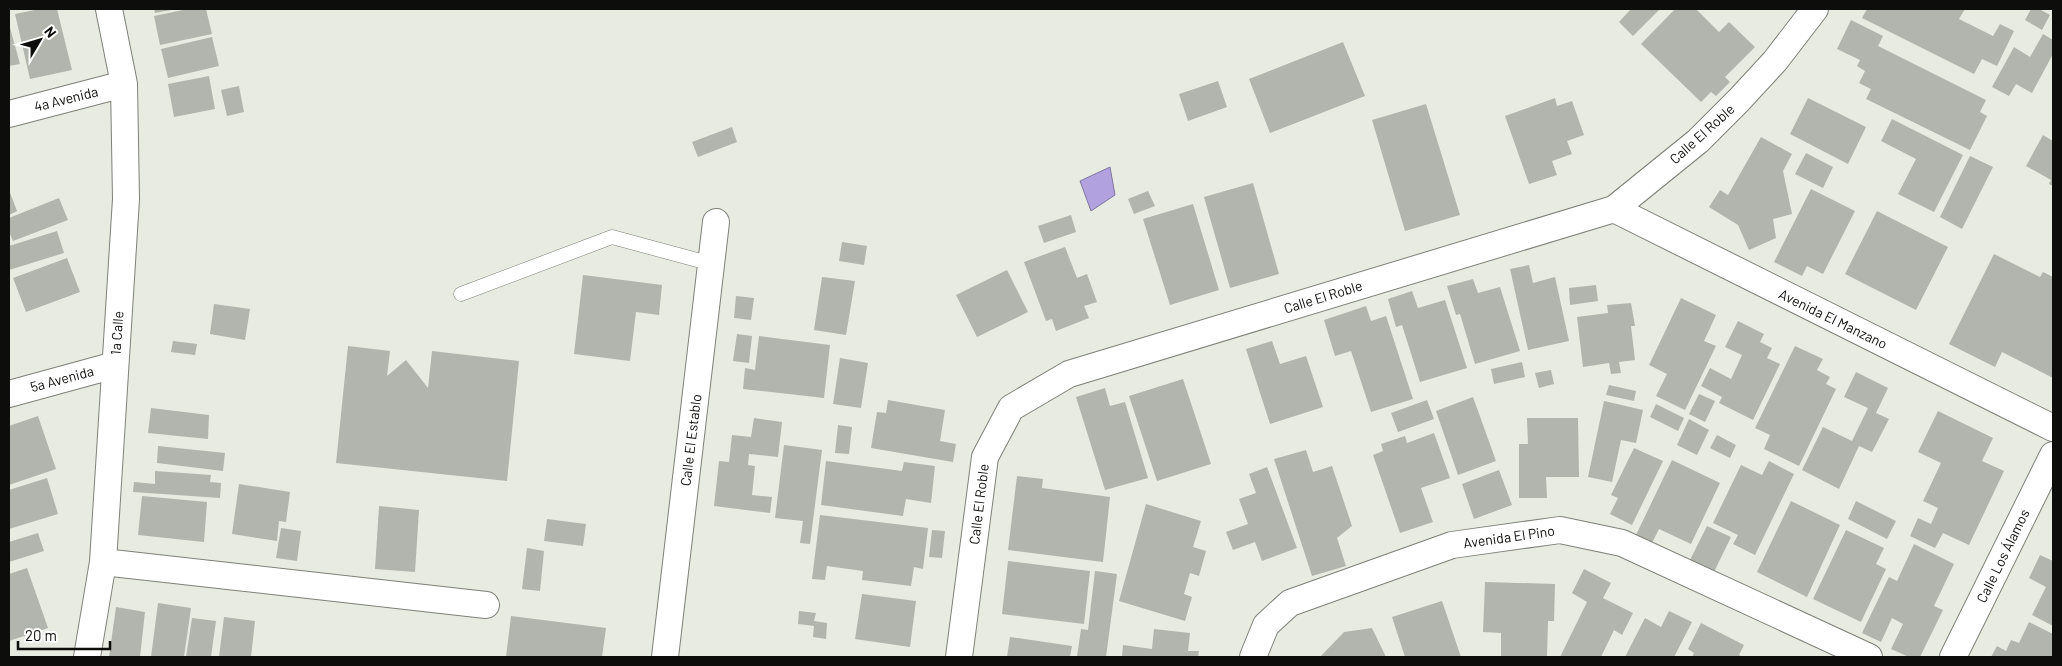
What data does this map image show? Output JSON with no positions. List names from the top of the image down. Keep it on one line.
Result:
{"streets":{"street":["4a Avenida","Calle El Roble","Avenida El Manzano","1a Calle","5a Avenida","Calle El Establo","Avenida El Pino","Calle Los Álamos"]},"crossings":[["4a Avenida","1a Calle"],["Calle El Roble","Avenida El Manzano"],["1a Calle","5a Avenida"]],"scale_bar":"20 m","north":"top right"}
